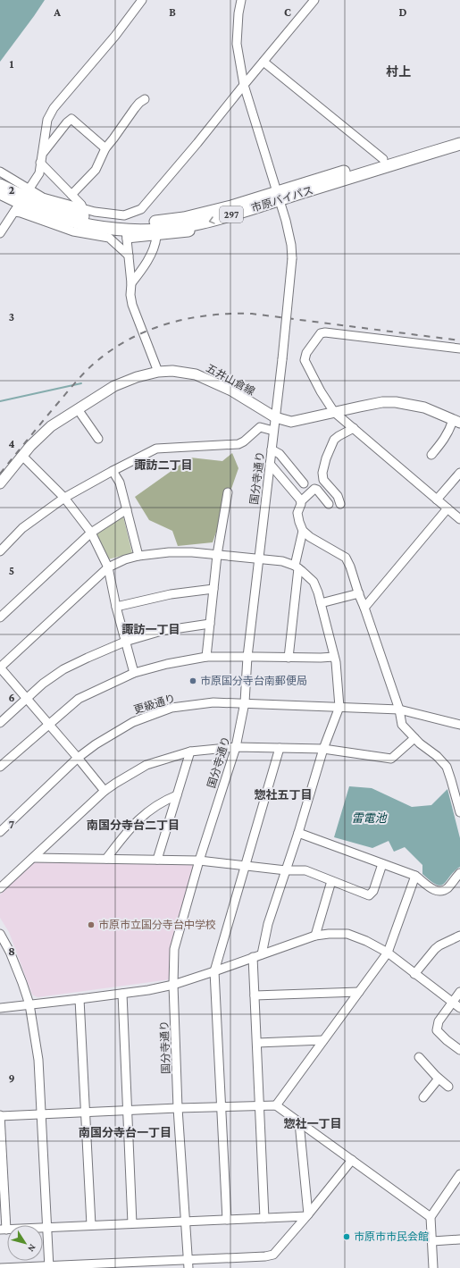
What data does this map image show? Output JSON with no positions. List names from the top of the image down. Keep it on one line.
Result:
{"streets":{"highway":["市原バイパス","297"],"main road":["五井山倉線"],"street":["国分寺通り","更級通り"]},"crossings":[["市原バイパス","国分寺通り"],["五井山倉線","国分寺通り"],["国分寺通り","更級通り"]],"districts":["村上","諏訪二丁目","諏訪一丁目","惣社五丁目","南国分寺台二丁目","惣社一丁目","南国分寺台一丁目"],"water":["雷電池"],"places":["市原国分寺台南郵便局","市原市立国分寺台中学校","市原市市民会館"],"north":"bottom right","grid":{"columns":["A","B","C","D"],"rows":["1","2","3","4","5","6","7","8","9"]}}
